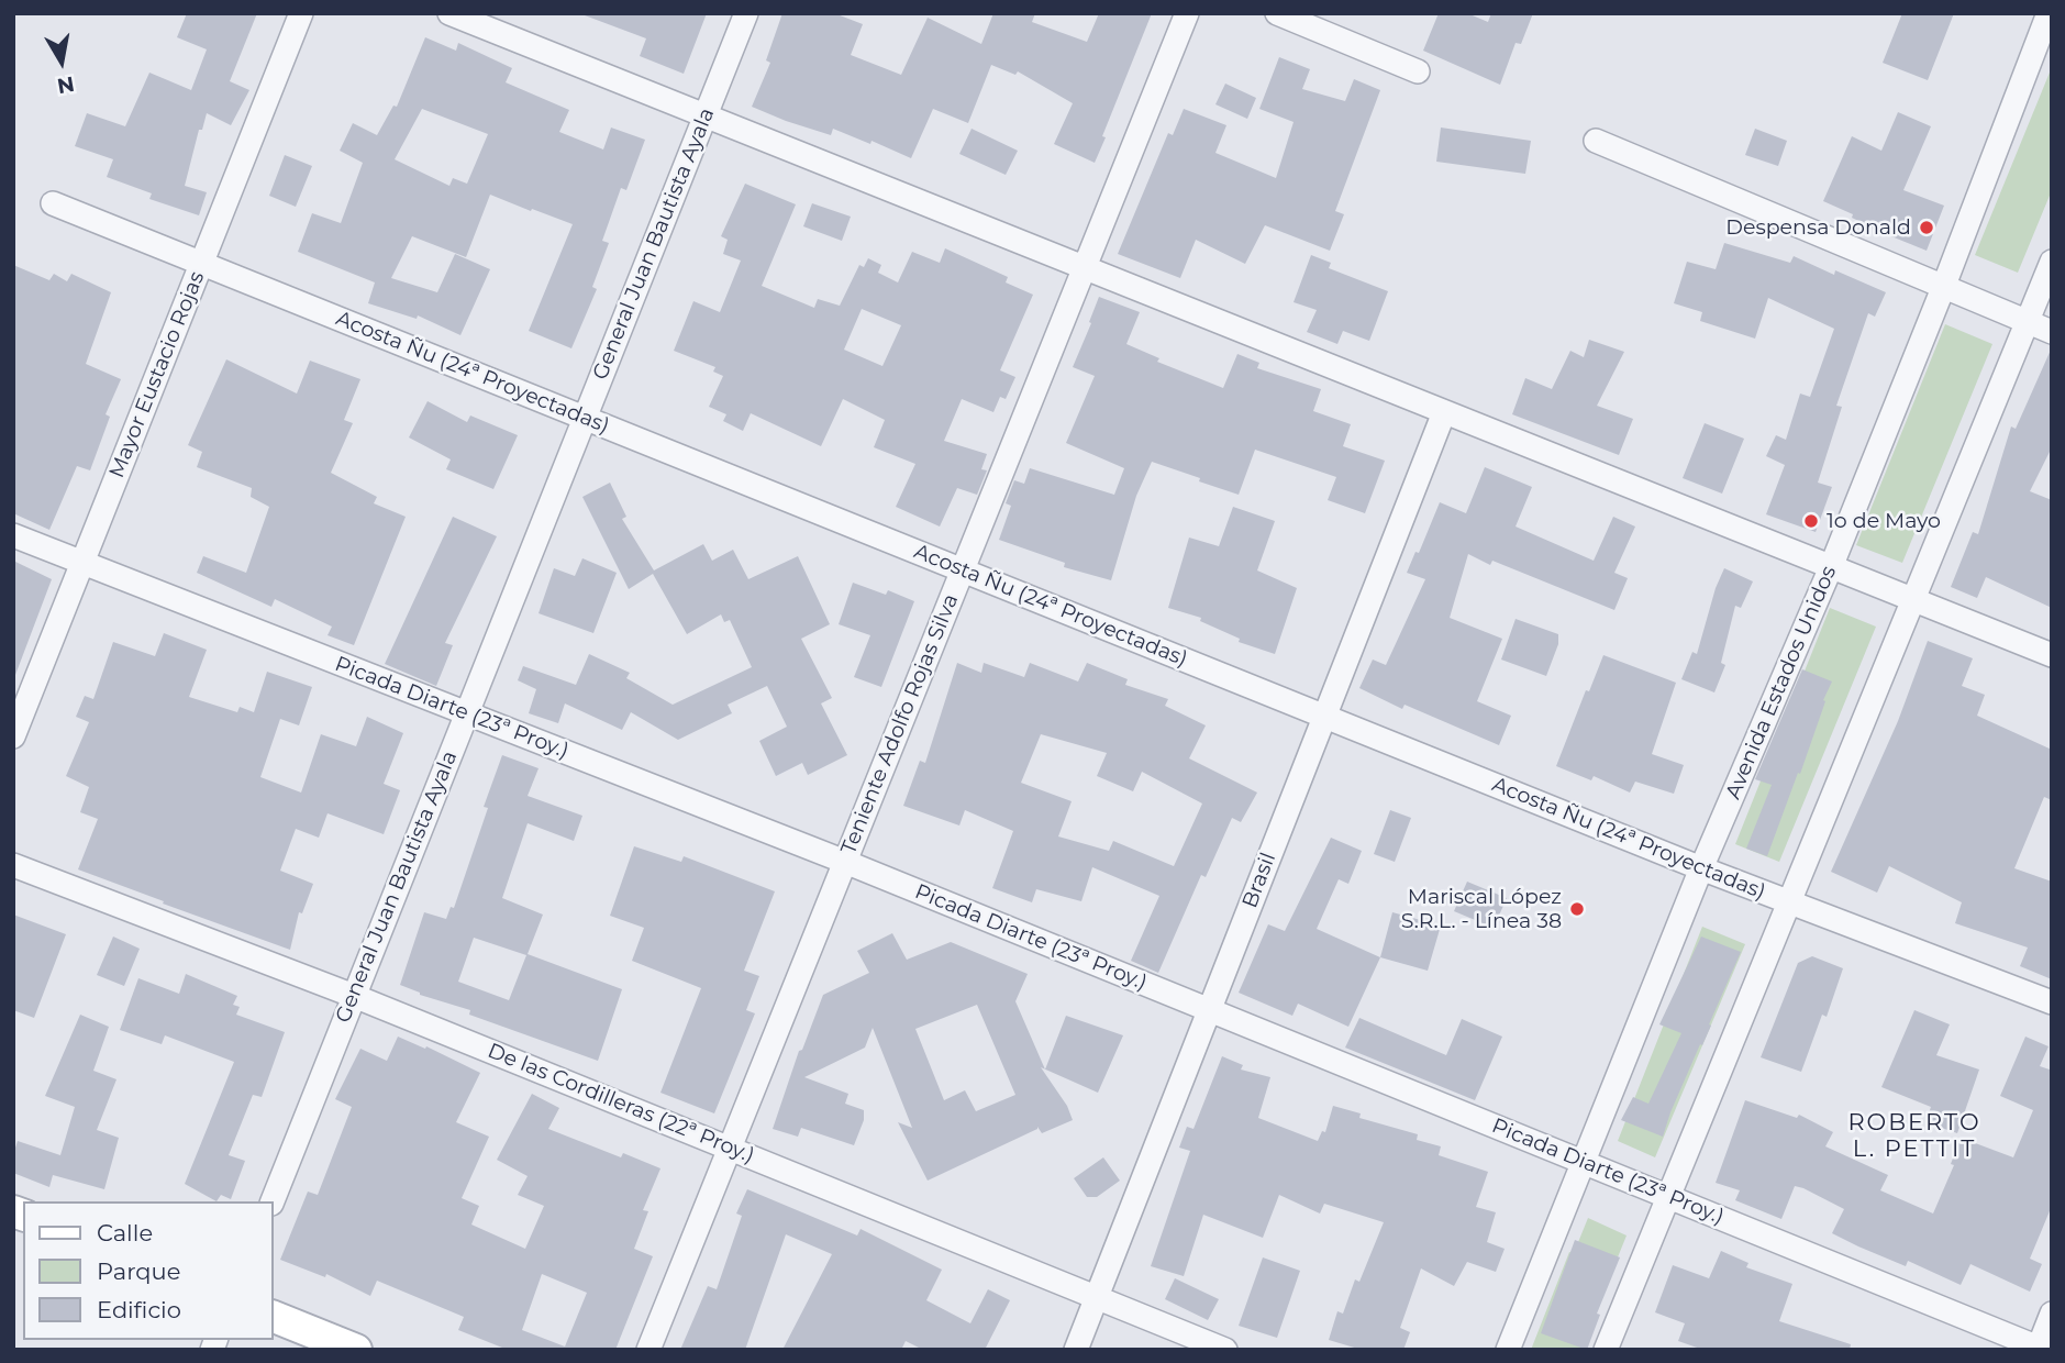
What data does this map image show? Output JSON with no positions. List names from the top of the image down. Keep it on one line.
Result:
{"streets":{"street":["General Juan Bautista Ayala","Acosta Ñu (24ª Proyectadas)","Mayor Eustacio Rojas","Avenida Estados Unidos","Picada Diarte (23ª Proy.)","Teniente Adolfo Rojas Silva","Brasil","De las Cordilleras (22ª Proy.)"]},"crossings":[["General Juan Bautista Ayala","Acosta Ñu (24ª Proyectadas)"],["General Juan Bautista Ayala","Picada Diarte (23ª Proy.)"],["General Juan Bautista Ayala","De las Cordilleras (22ª Proy.)"],["Acosta Ñu (24ª Proyectadas)","Mayor Eustacio Rojas"],["Acosta Ñu (24ª Proyectadas)","Avenida Estados Unidos"],["Acosta Ñu (24ª Proyectadas)","Teniente Adolfo Rojas Silva"],["Acosta Ñu (24ª Proyectadas)","Brasil"],["Mayor Eustacio Rojas","Picada Diarte (23ª Proy.)"],["Avenida Estados Unidos","Picada Diarte (23ª Proy.)"],["Picada Diarte (23ª Proy.)","Teniente Adolfo Rojas Silva"],["Picada Diarte (23ª Proy.)","Brasil"],["Teniente Adolfo Rojas Silva","De las Cordilleras (22ª Proy.)"],["Brasil","De las Cordilleras (22ª Proy.)"]],"districts":["ROBERTO L. PETTIT"],"places":["Despensa Donald","1o de Mayo","Mariscal López S.R.L. - Línea 38"],"legend":["Calle","Parque","Edificio"],"north":"bottom"}
